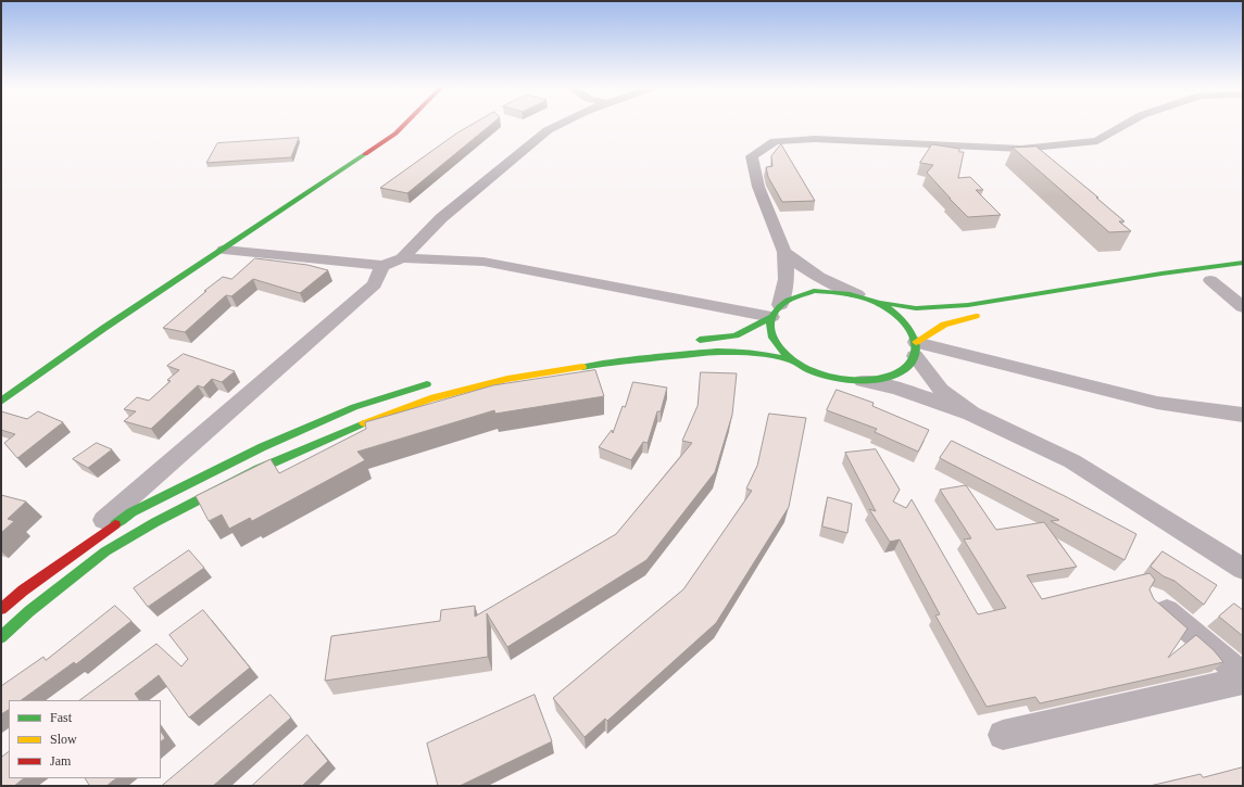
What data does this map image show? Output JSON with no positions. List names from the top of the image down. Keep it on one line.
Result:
{"legend":["Fast","Slow","Jam"]}
